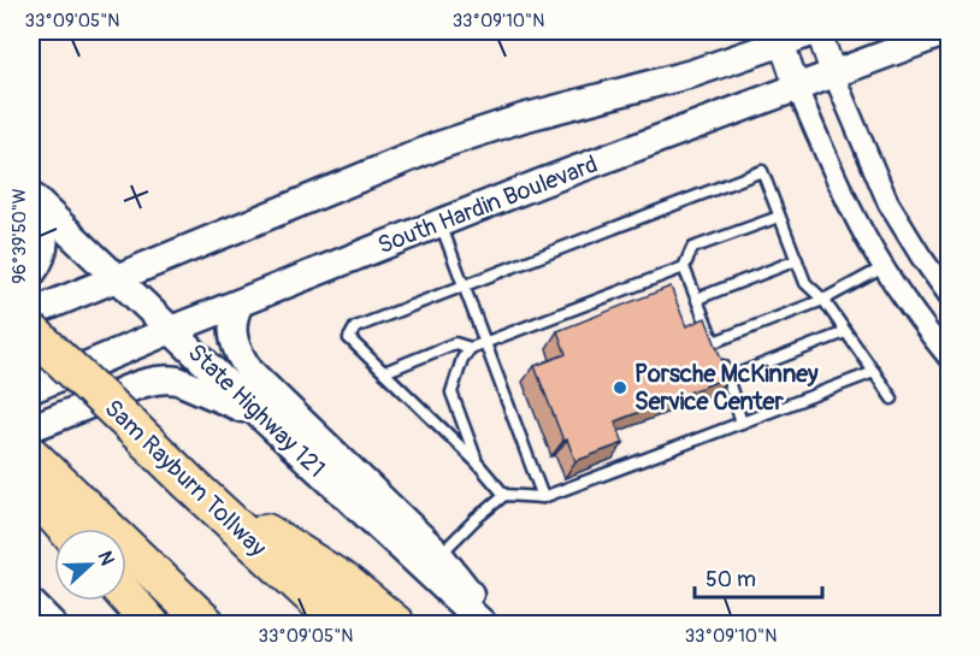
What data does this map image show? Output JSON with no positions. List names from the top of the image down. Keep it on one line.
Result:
{"streets":{"highway":["Sam Rayburn Tollway"],"main road":["South Hardin Boulevard","State Highway 121"]},"crossings":[["South Hardin Boulevard","State Highway 121"]],"places":["Porsche McKinney Service Center"],"scale_bar":"50 m","north":"right","coordinates":["33°09'05\"N","33°09'10\"N","96°39'50\"W"]}
